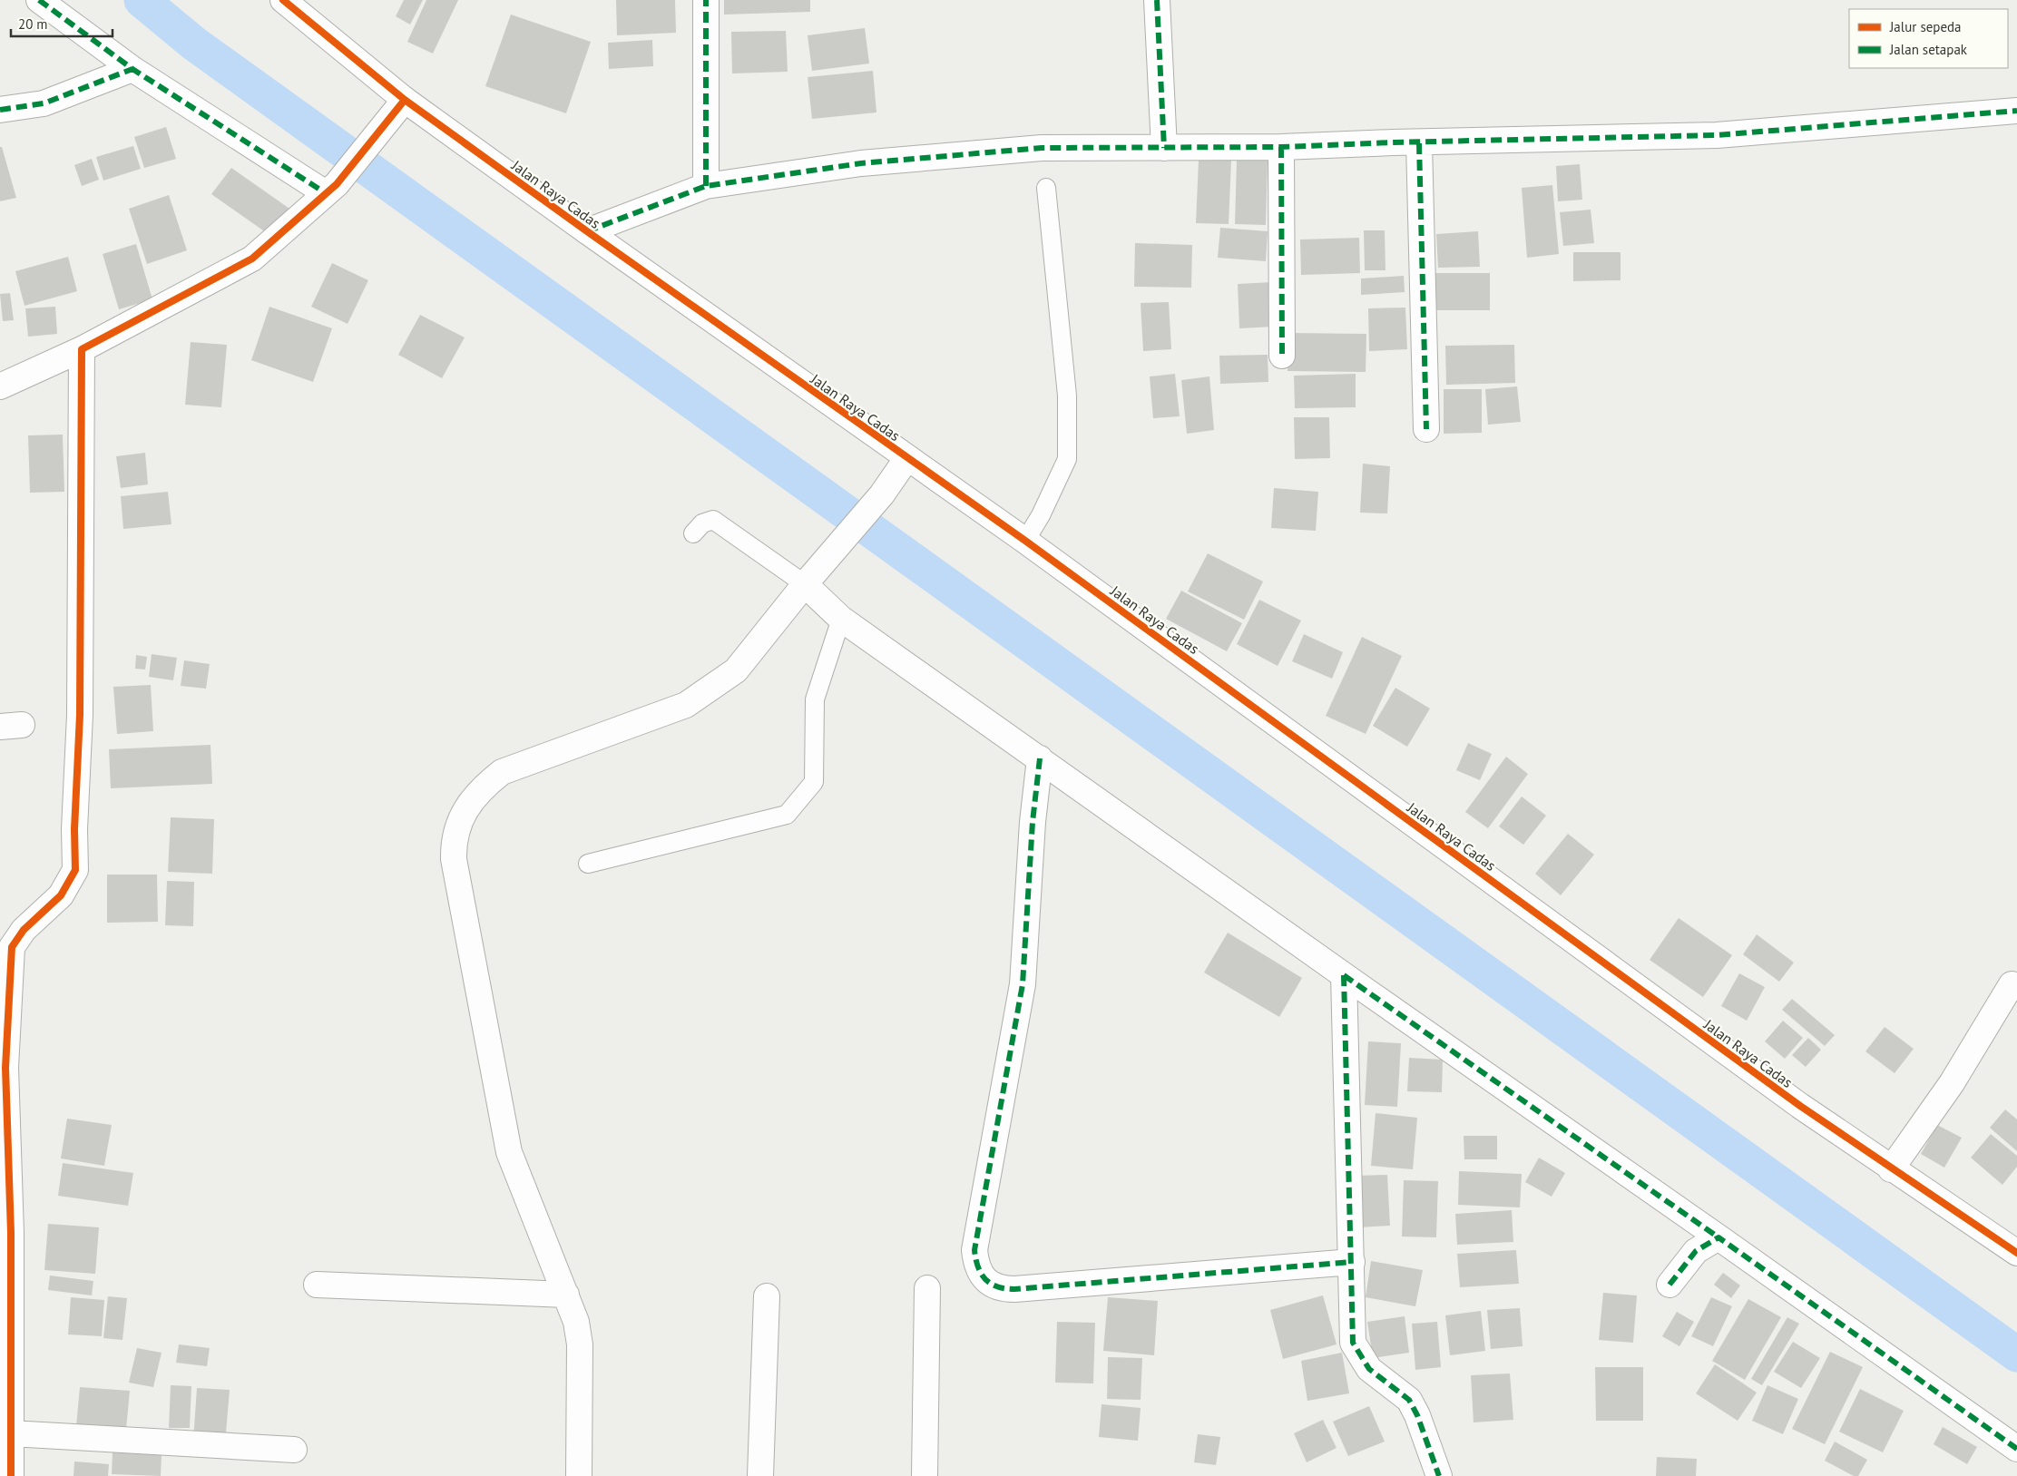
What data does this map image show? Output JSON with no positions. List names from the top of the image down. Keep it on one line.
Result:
{"streets":{"street":["Jalan Raya Cadas"]},"legend":["Jalur sepeda","Jalan setapak"],"scale_bar":"20 m"}
